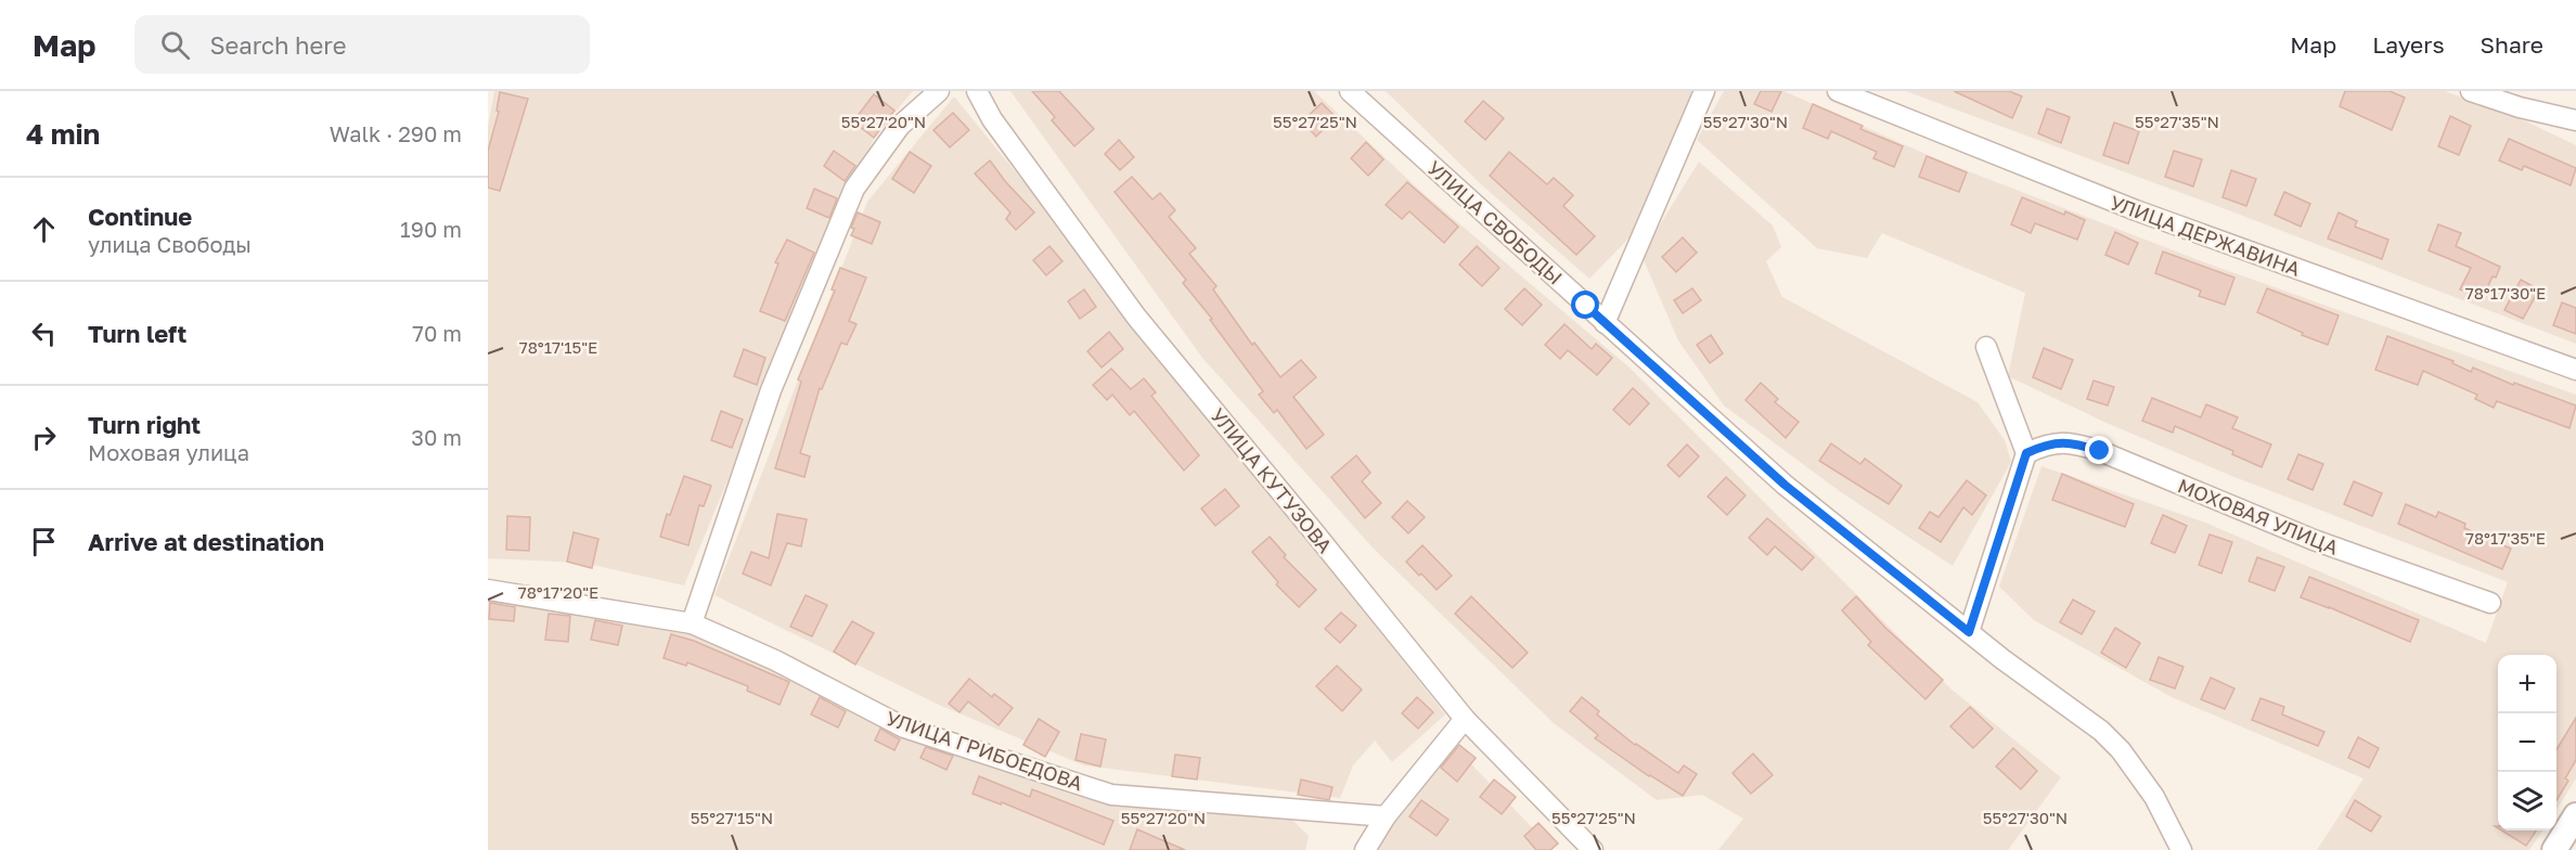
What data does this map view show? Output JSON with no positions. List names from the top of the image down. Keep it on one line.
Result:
{"streets":{"street":["УЛИЦА СВОБОДЫ","УЛИЦА ДЕРЖАВИНА","УЛИЦА КУТУЗОВА","МОХОВАЯ УЛИЦА","УЛИЦА ГРИБОЕДОВА"]},"page":{"header":"Map","search":"Search here","nav":["Map","Layers","Share"],"heading":["4 min","Walk · 290 m"],"list":[["Continue","улица Свободы","190 m"],["Turn left","70 m"],["Turn right","Моховая улица","30 m"],"Arrive at destination"],"map_buttons":["+","−"]},"coordinates":["55°27'20\"N","55°27'25\"N","55°27'30\"N","55°27'35\"N","78°17'30\"E","78°17'15\"E","78°17'35\"E","78°17'20\"E","55°27'15\"N"]}
